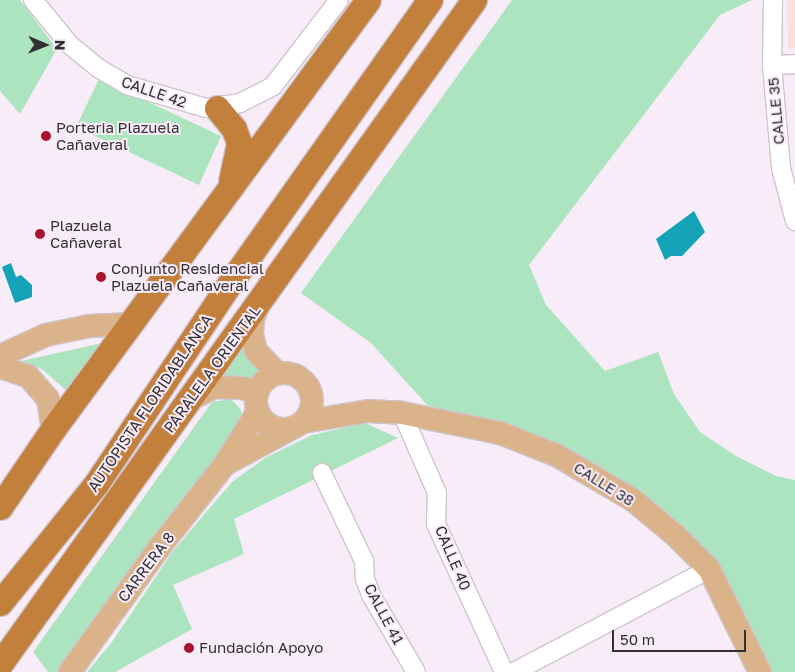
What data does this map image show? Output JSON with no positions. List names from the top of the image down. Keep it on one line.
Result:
{"streets":{"highway":["PARALELA ORIENTAL","AUTOPISTA FLORIDABLANCA"],"main road":["CALLE 38","CARRERA 8"],"street":["CALLE 42","CALLE 35","CALLE 40","CALLE 41"]},"crossings":[["CALLE 38","CALLE 40"],["CALLE 38","CARRERA 8"]],"places":["Porteria Plazuela Cañaveral","Plazuela Cañaveral","Conjunto Residencial Plazuela Cañaveral","Fundación Apoyo"],"scale_bar":"50 m","north":"right"}
